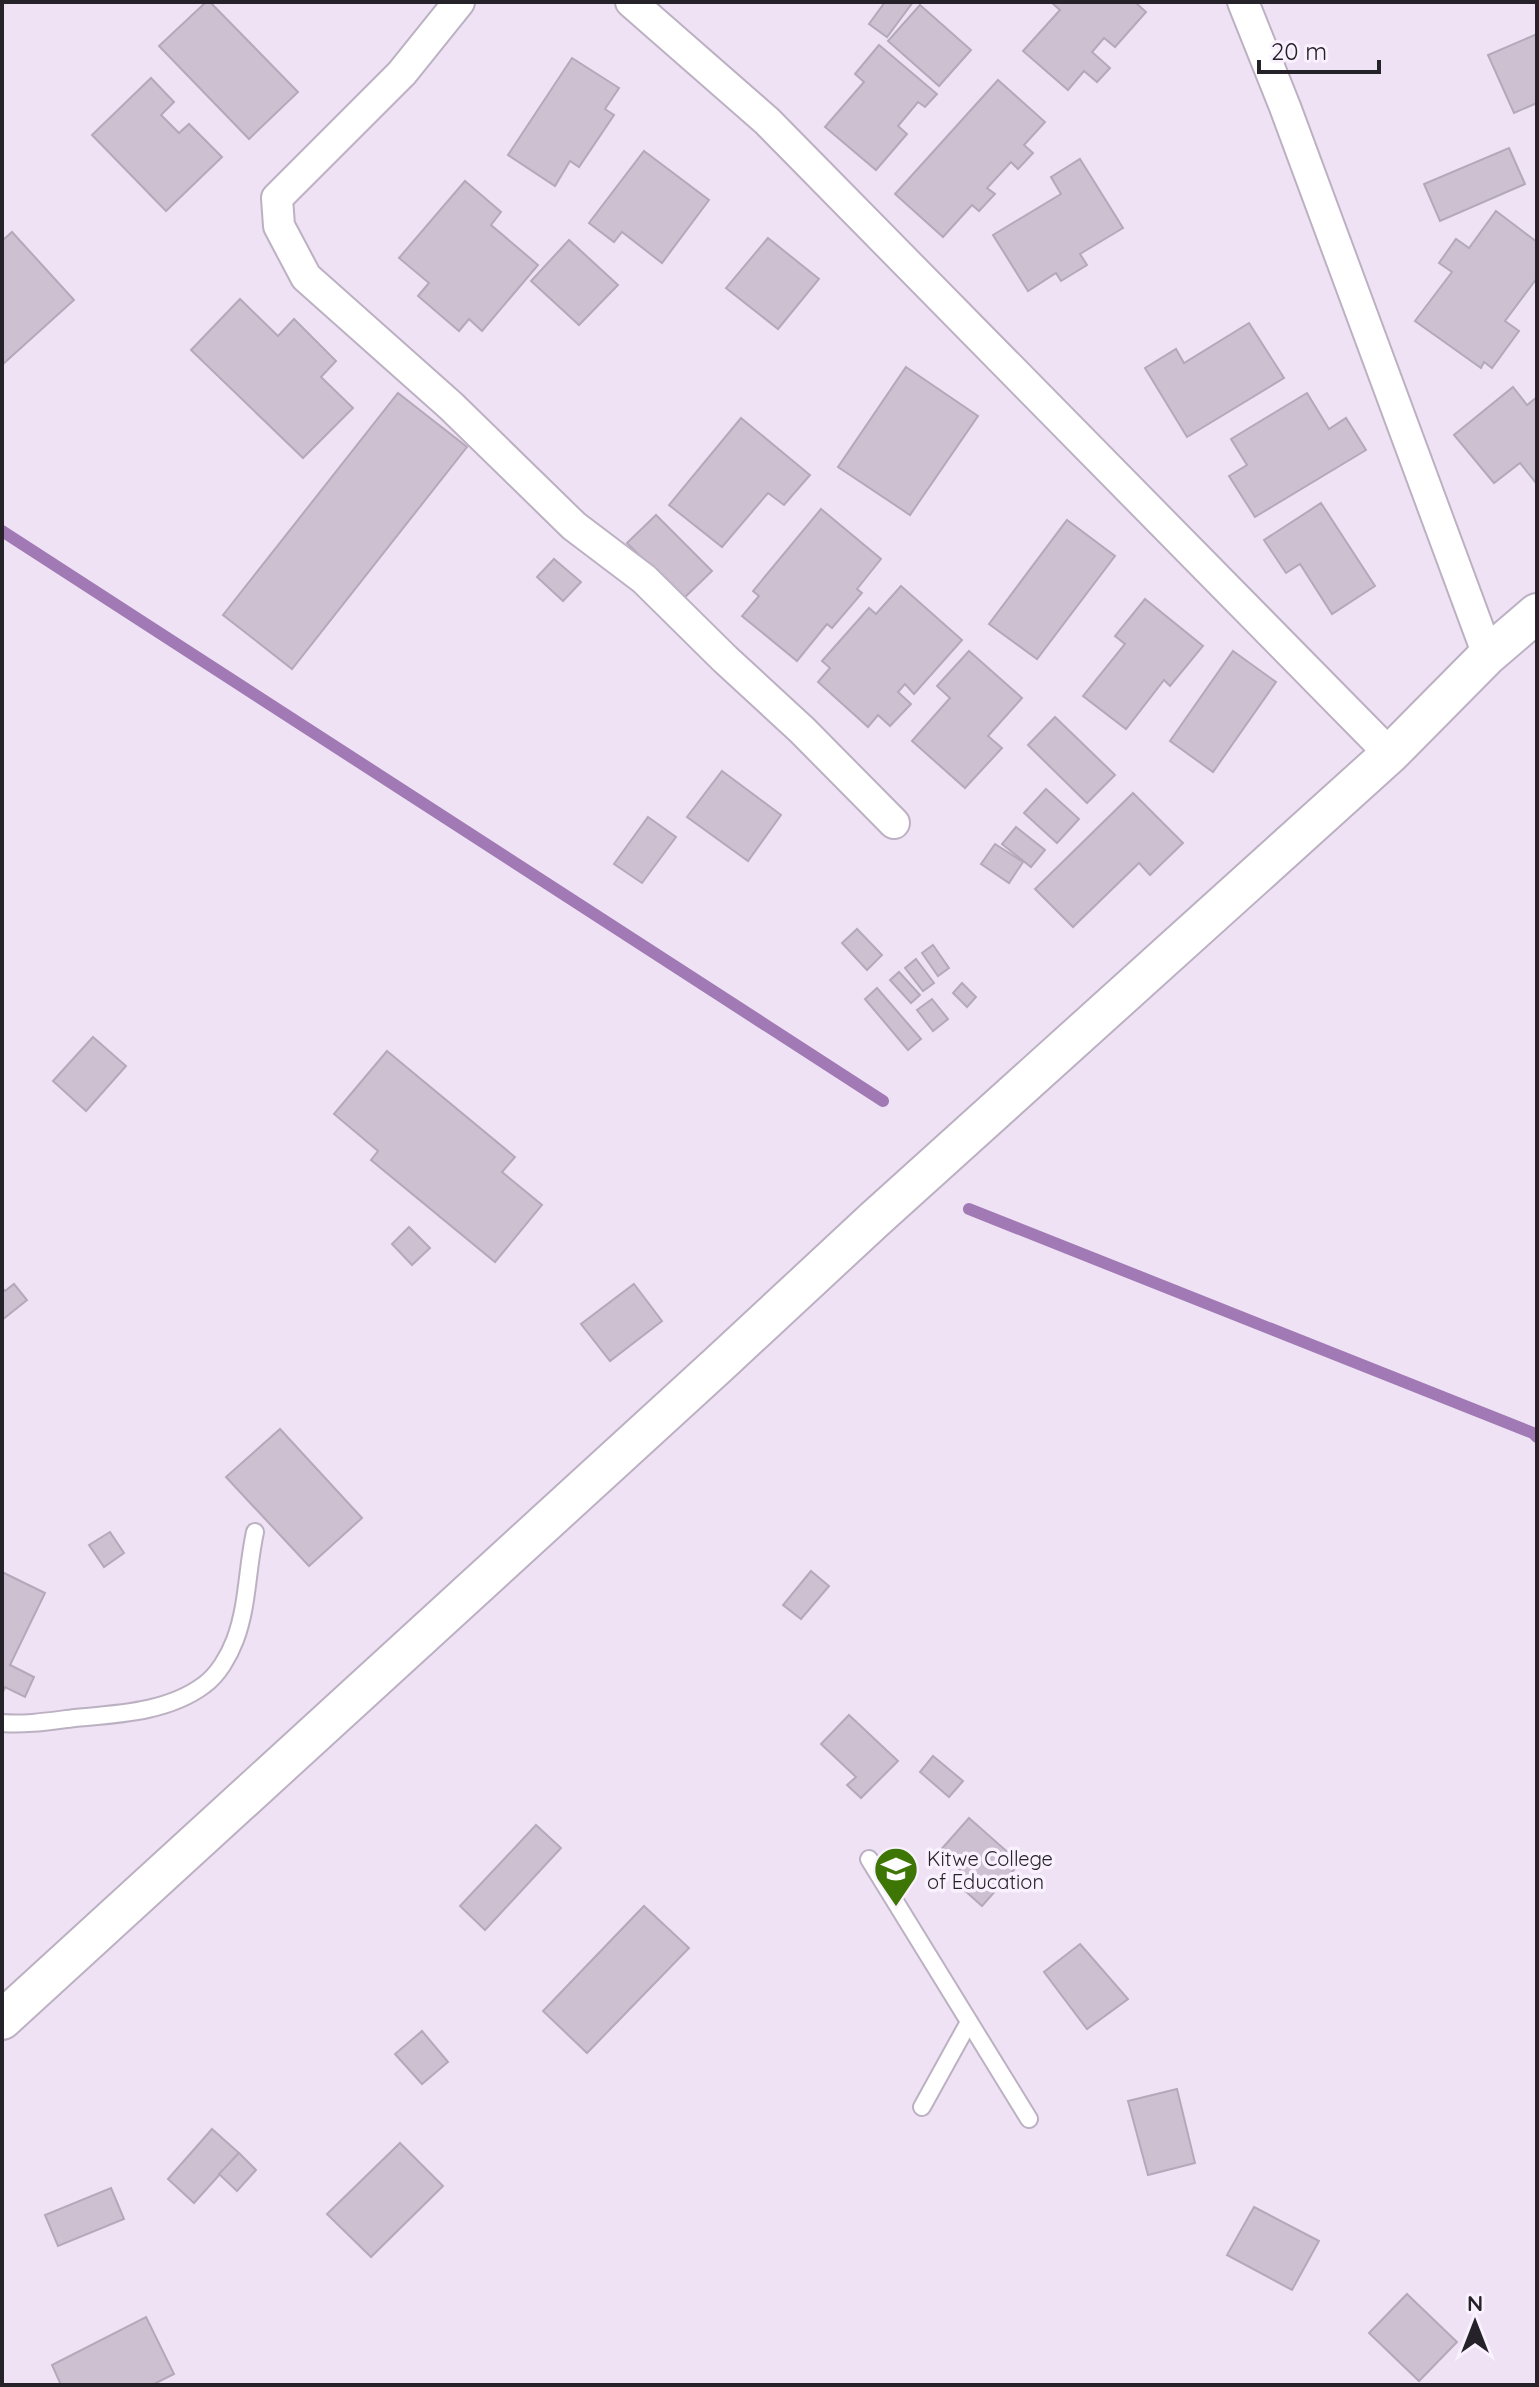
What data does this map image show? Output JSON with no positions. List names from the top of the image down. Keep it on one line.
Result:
{"places":{"school or university":["Kitwe College of Education"]},"scale_bar":"20 m","north":"top"}
